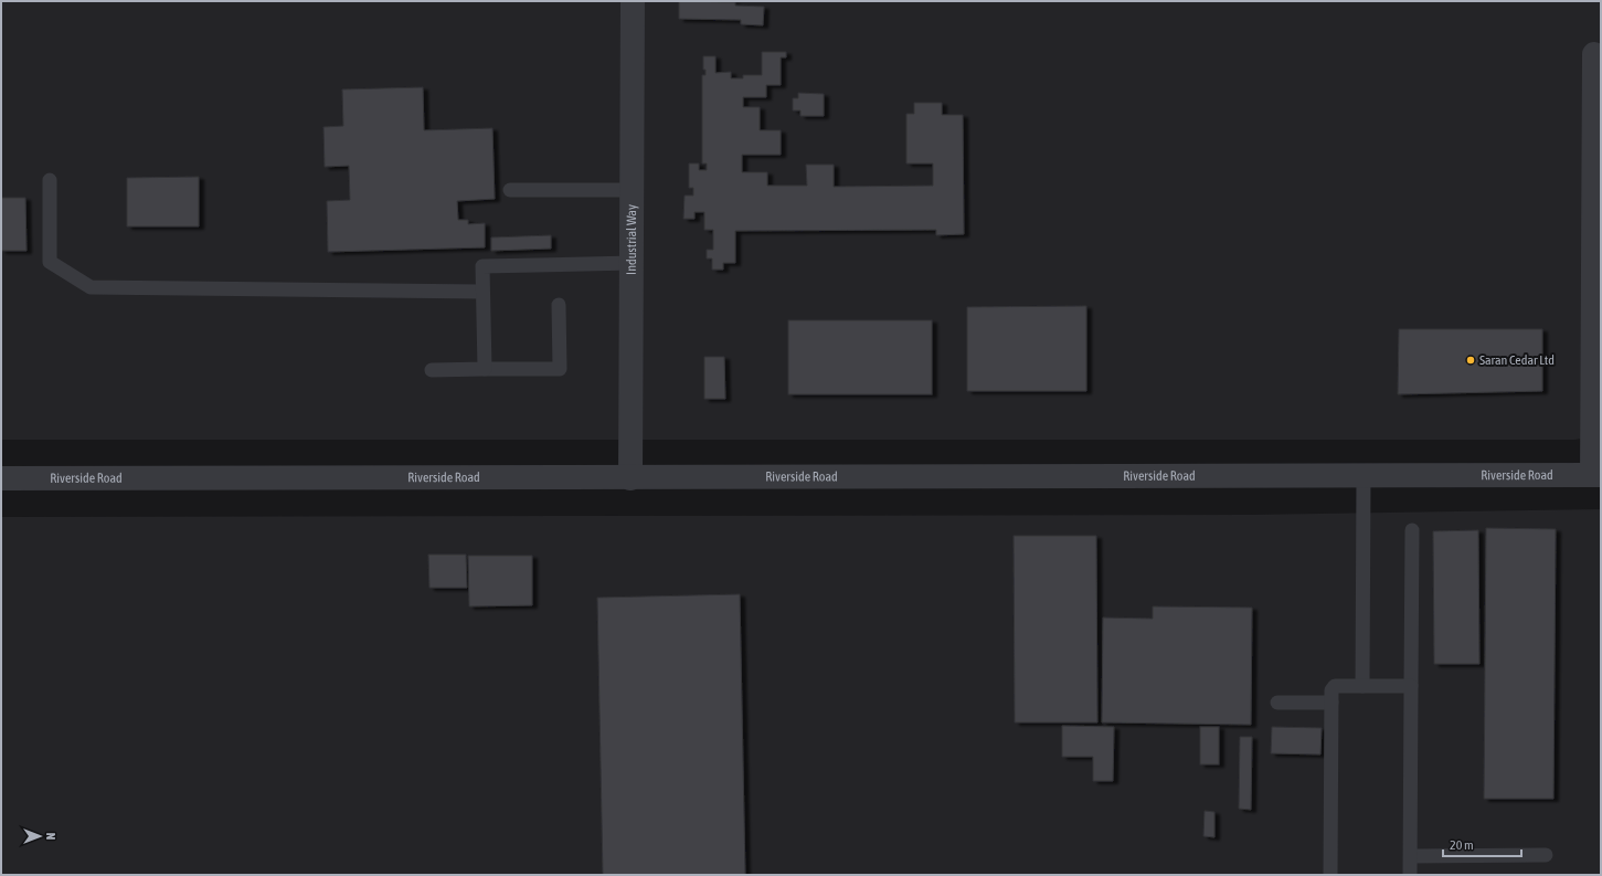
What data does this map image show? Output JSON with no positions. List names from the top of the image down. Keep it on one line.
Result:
{"streets":{"street":["Industrial Way","Riverside Road"]},"crossings":[["Industrial Way","Riverside Road"]],"places":["Saran Cedar Ltd"],"scale_bar":"20 m","north":"right"}
